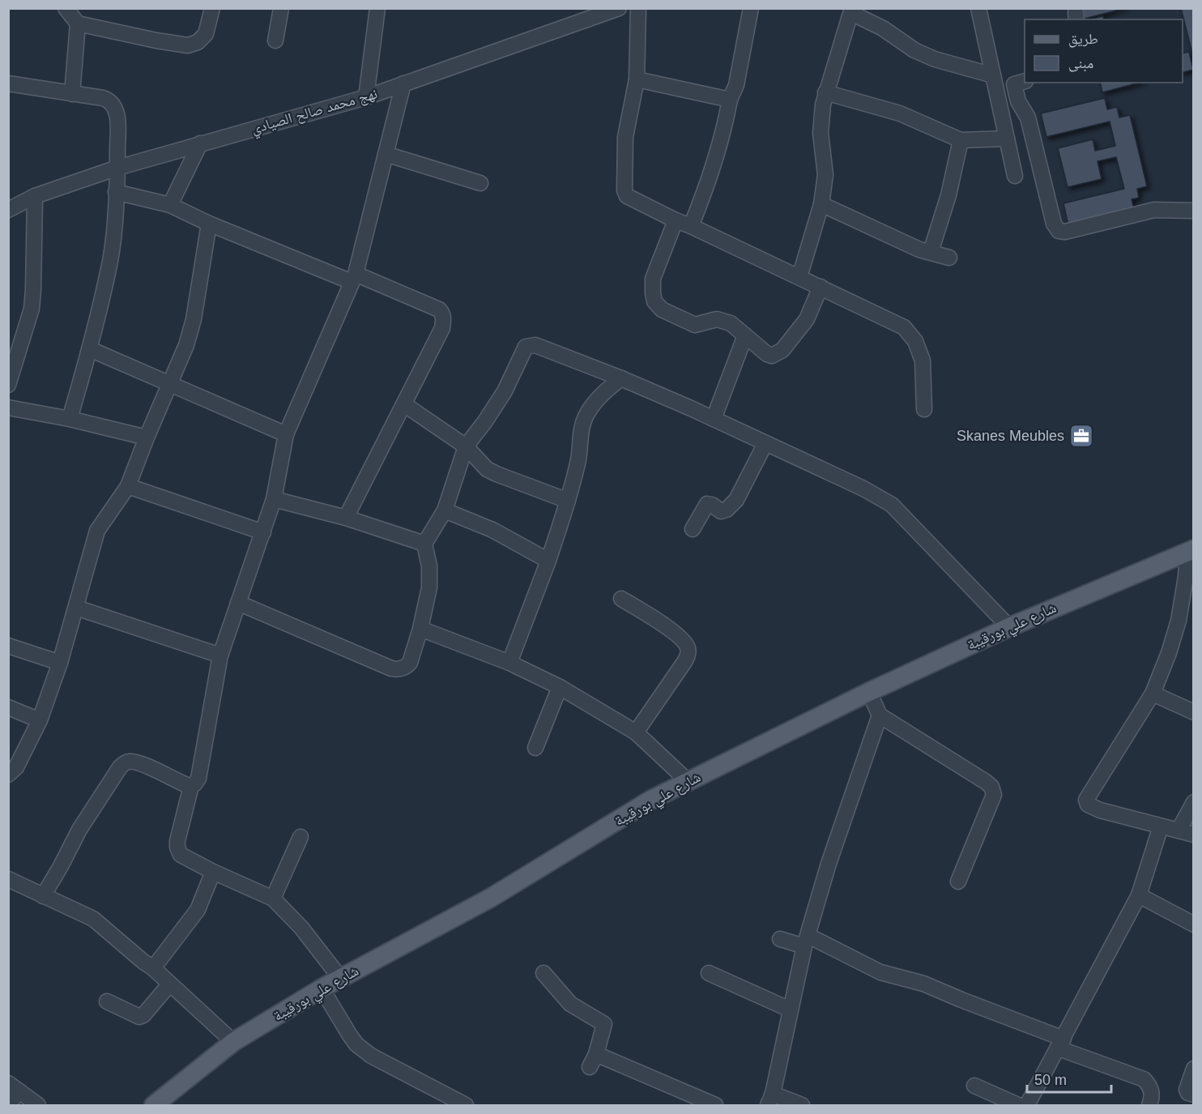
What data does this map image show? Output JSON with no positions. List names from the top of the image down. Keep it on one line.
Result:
{"streets":{"main road":["شارع علي بورقيبة"],"street":["نهج محمد صالح الصيادي"]},"places":{"office":["Skanes Meubles"]},"legend":["طريق","مبنى"],"scale_bar":"50 m"}
